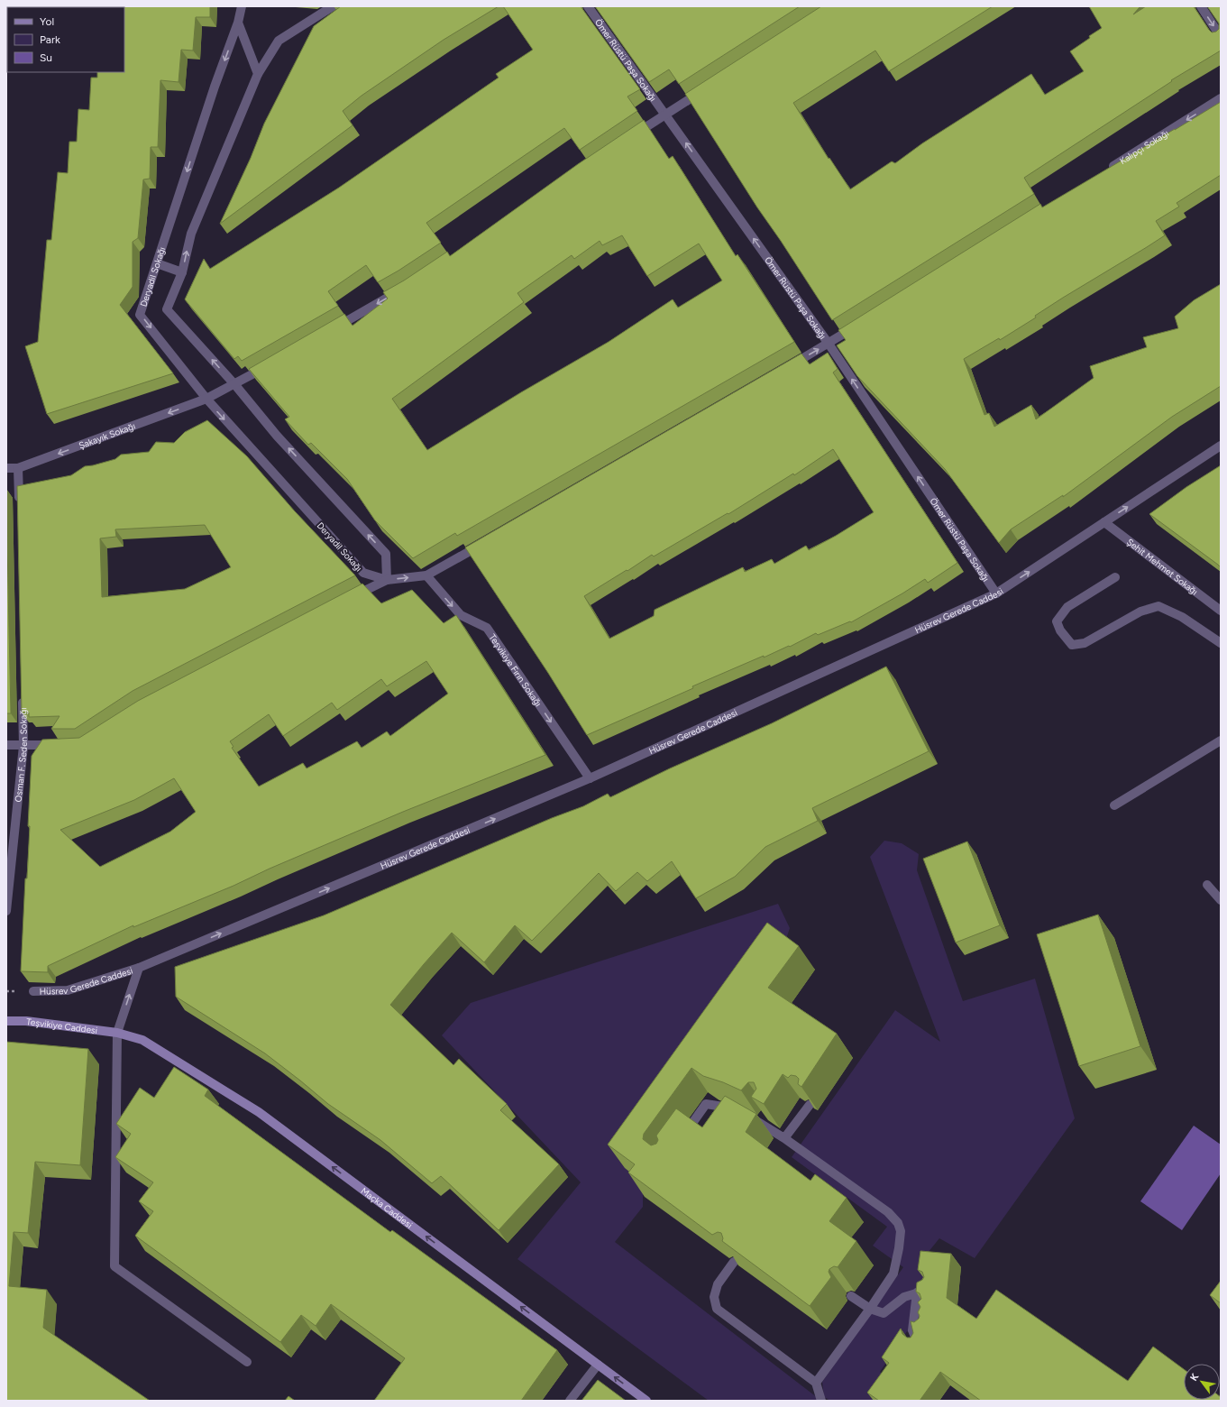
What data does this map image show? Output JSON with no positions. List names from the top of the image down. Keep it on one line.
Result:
{"streets":{"main road":["Teşvikiye Caddesi","Maçka Caddesi"],"street":["Ömer Rüstü Paşa Sokağı","Kalıpçı Sokağı","Deryadil Sokağı","Şakayık Sokağı","Şehit Mehmet Sokağı","Hüsrev Gerede Caddesi","Teşvikiye Fırın Sokağı","Osman F. Seden Sokağı"]},"crossings":[["Ömer Rüstü Paşa Sokağı","Hüsrev Gerede Caddesi"],["Deryadil Sokağı","Şakayık Sokağı"],["Şehit Mehmet Sokağı","Hüsrev Gerede Caddesi"],["Hüsrev Gerede Caddesi","Teşvikiye Fırın Sokağı"],["Hüsrev Gerede Caddesi","Teşvikiye Caddesi"],["Hüsrev Gerede Caddesi","Maçka Caddesi"],["Teşvikiye Caddesi","Maçka Caddesi"]],"one_way":["Ömer Rüstü Paşa Sokağı","Kalıpçı Sokağı","Şakayık Sokağı","Hüsrev Gerede Caddesi","Teşvikiye Fırın Sokağı","Maçka Caddesi"],"legend":["Yol","Park","Su"],"north":"top left"}
